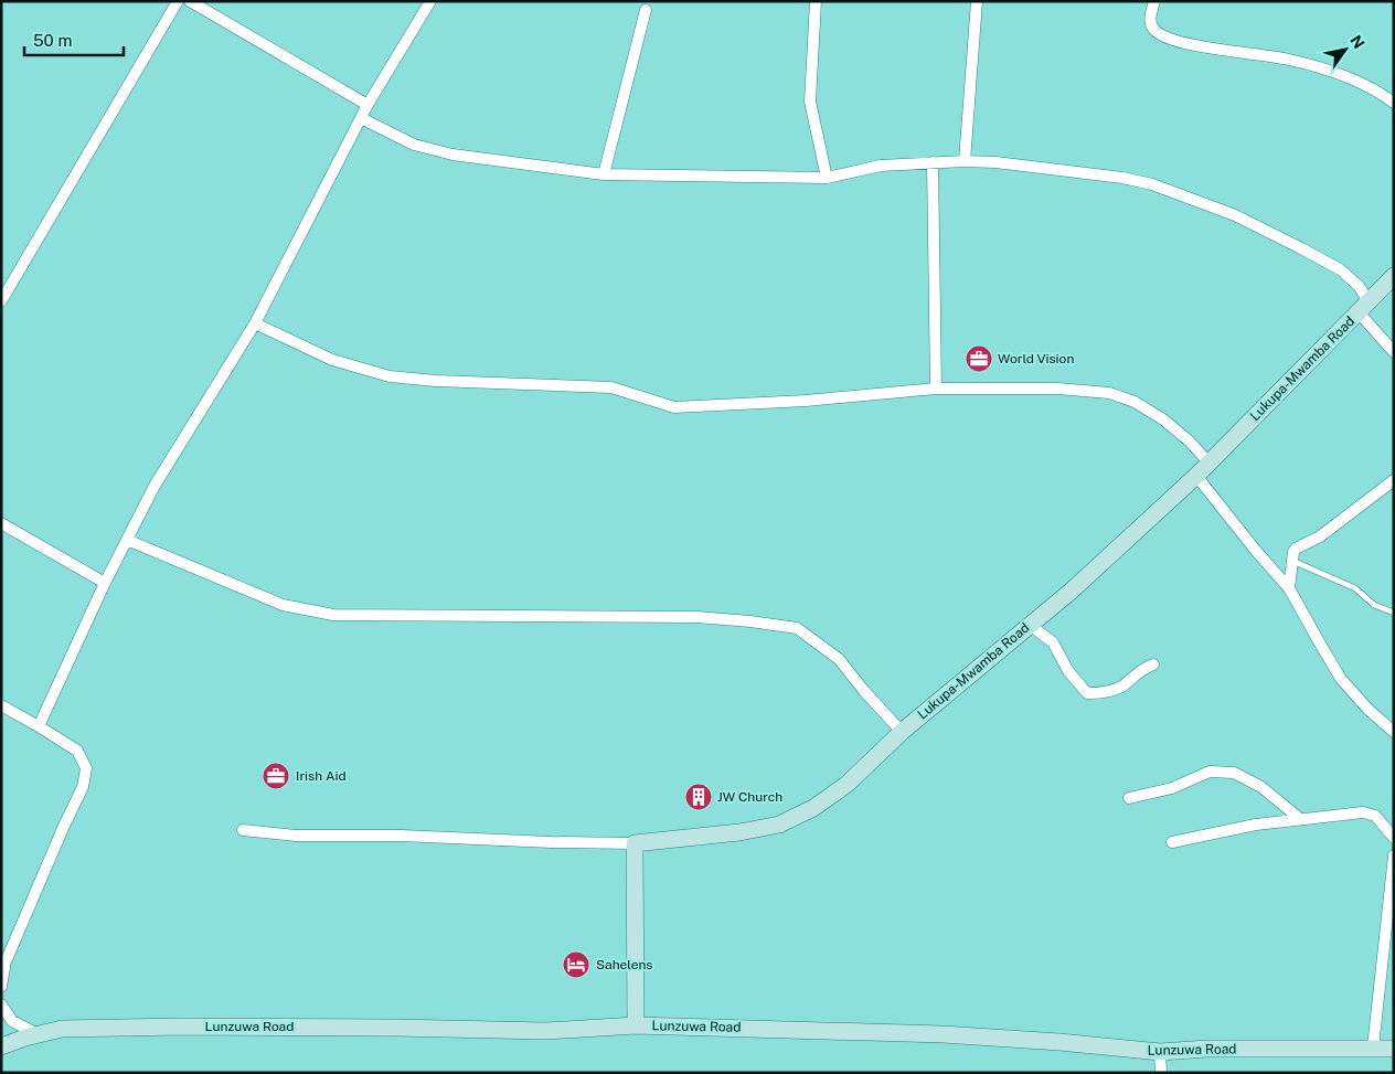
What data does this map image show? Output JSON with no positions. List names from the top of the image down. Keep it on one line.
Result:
{"streets":{"street":["Lukupa-Mwamba Road","Lunzuwa Road"]},"places":{"office":["World Vision","Irish Aid"],"building":["JW Church"],"hotel":["Sahelens"]},"scale_bar":"50 m","north":"top right"}
